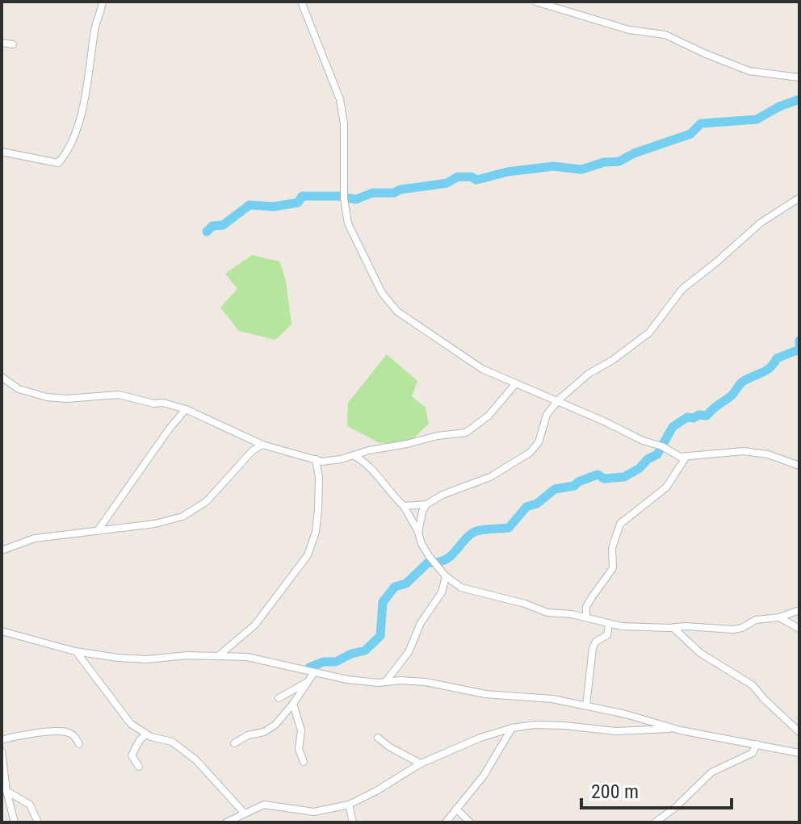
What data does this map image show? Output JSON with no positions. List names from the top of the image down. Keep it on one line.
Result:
{"scale_bar":"200 m"}
